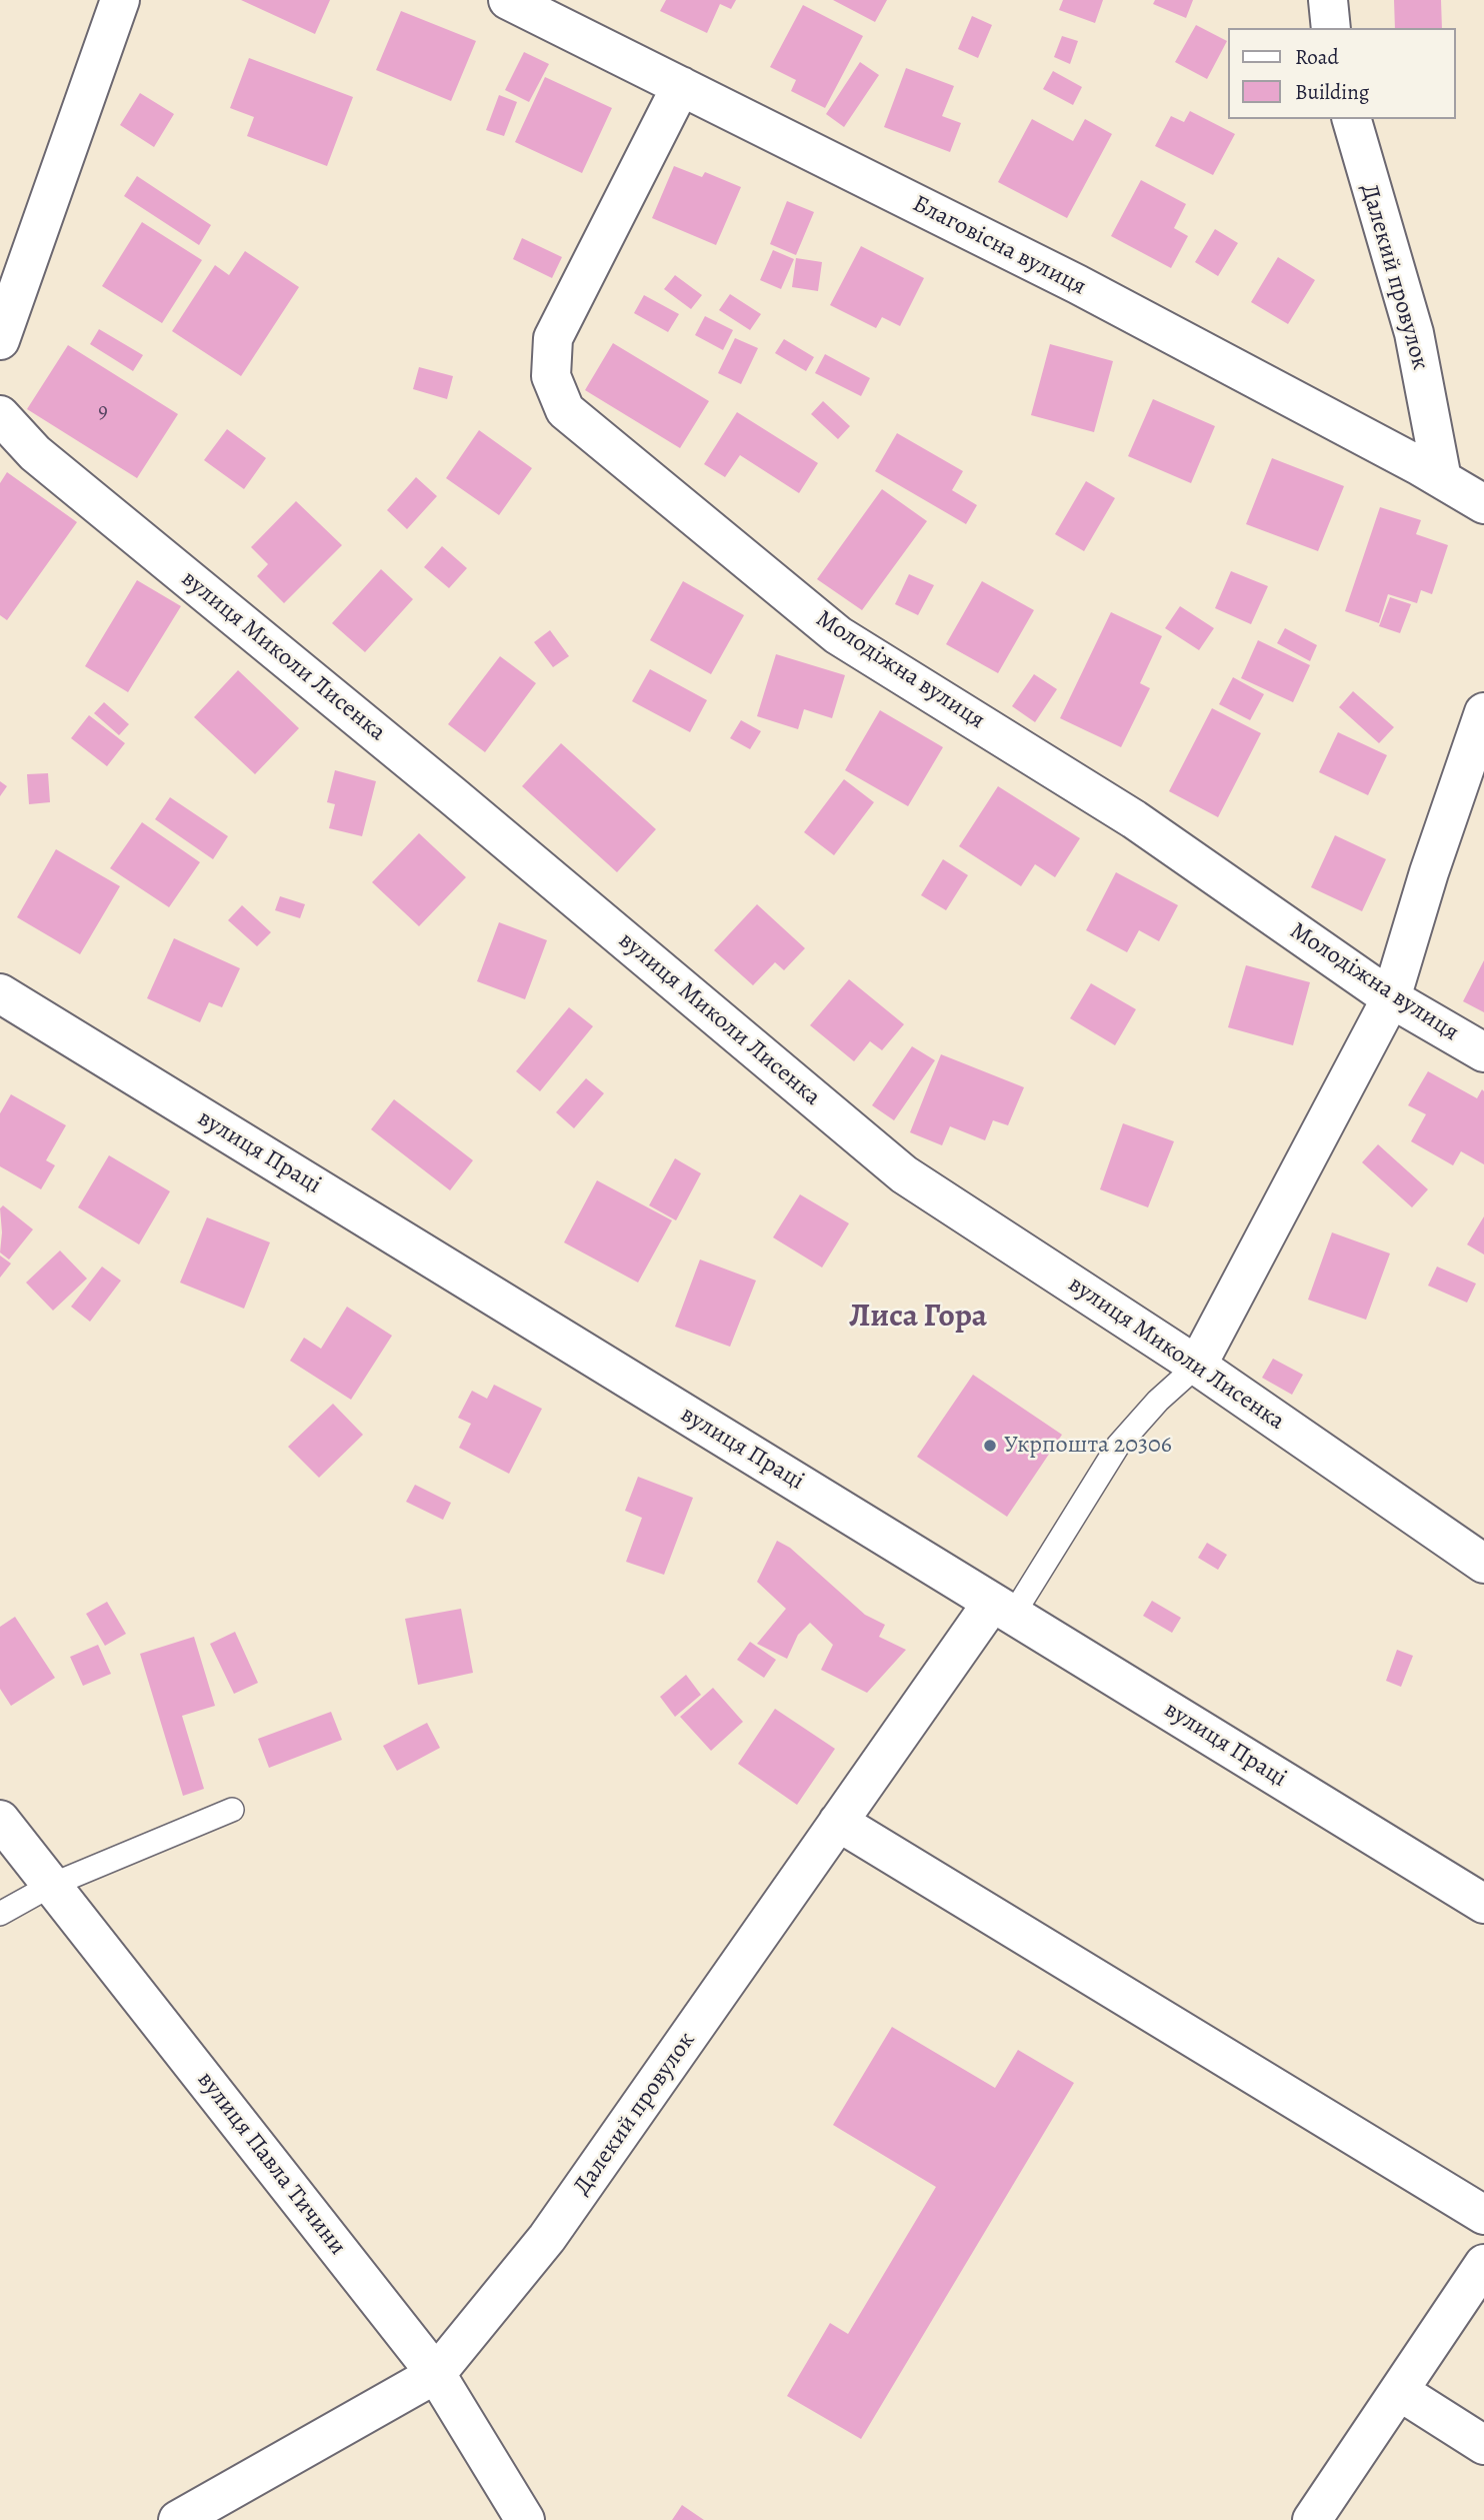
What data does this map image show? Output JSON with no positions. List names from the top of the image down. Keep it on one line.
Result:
{"streets":{"street":["Благовісна вулиця","Далекий провулок","вулиця Миколи Лисенка","Молодіжна вулиця","вулиця Праці","вулиця Павла Тичини"]},"crossings":[["Благовісна вулиця","Далекий провулок"],["Благовісна вулиця","Молодіжна вулиця"],["Далекий провулок","вулиця Праці"],["Далекий провулок","вулиця Павла Тичини"]],"districts":["Лиса Гора"],"places":["Укрпошта 20306"],"house_numbers":["9"],"legend":["Road","Building"]}
